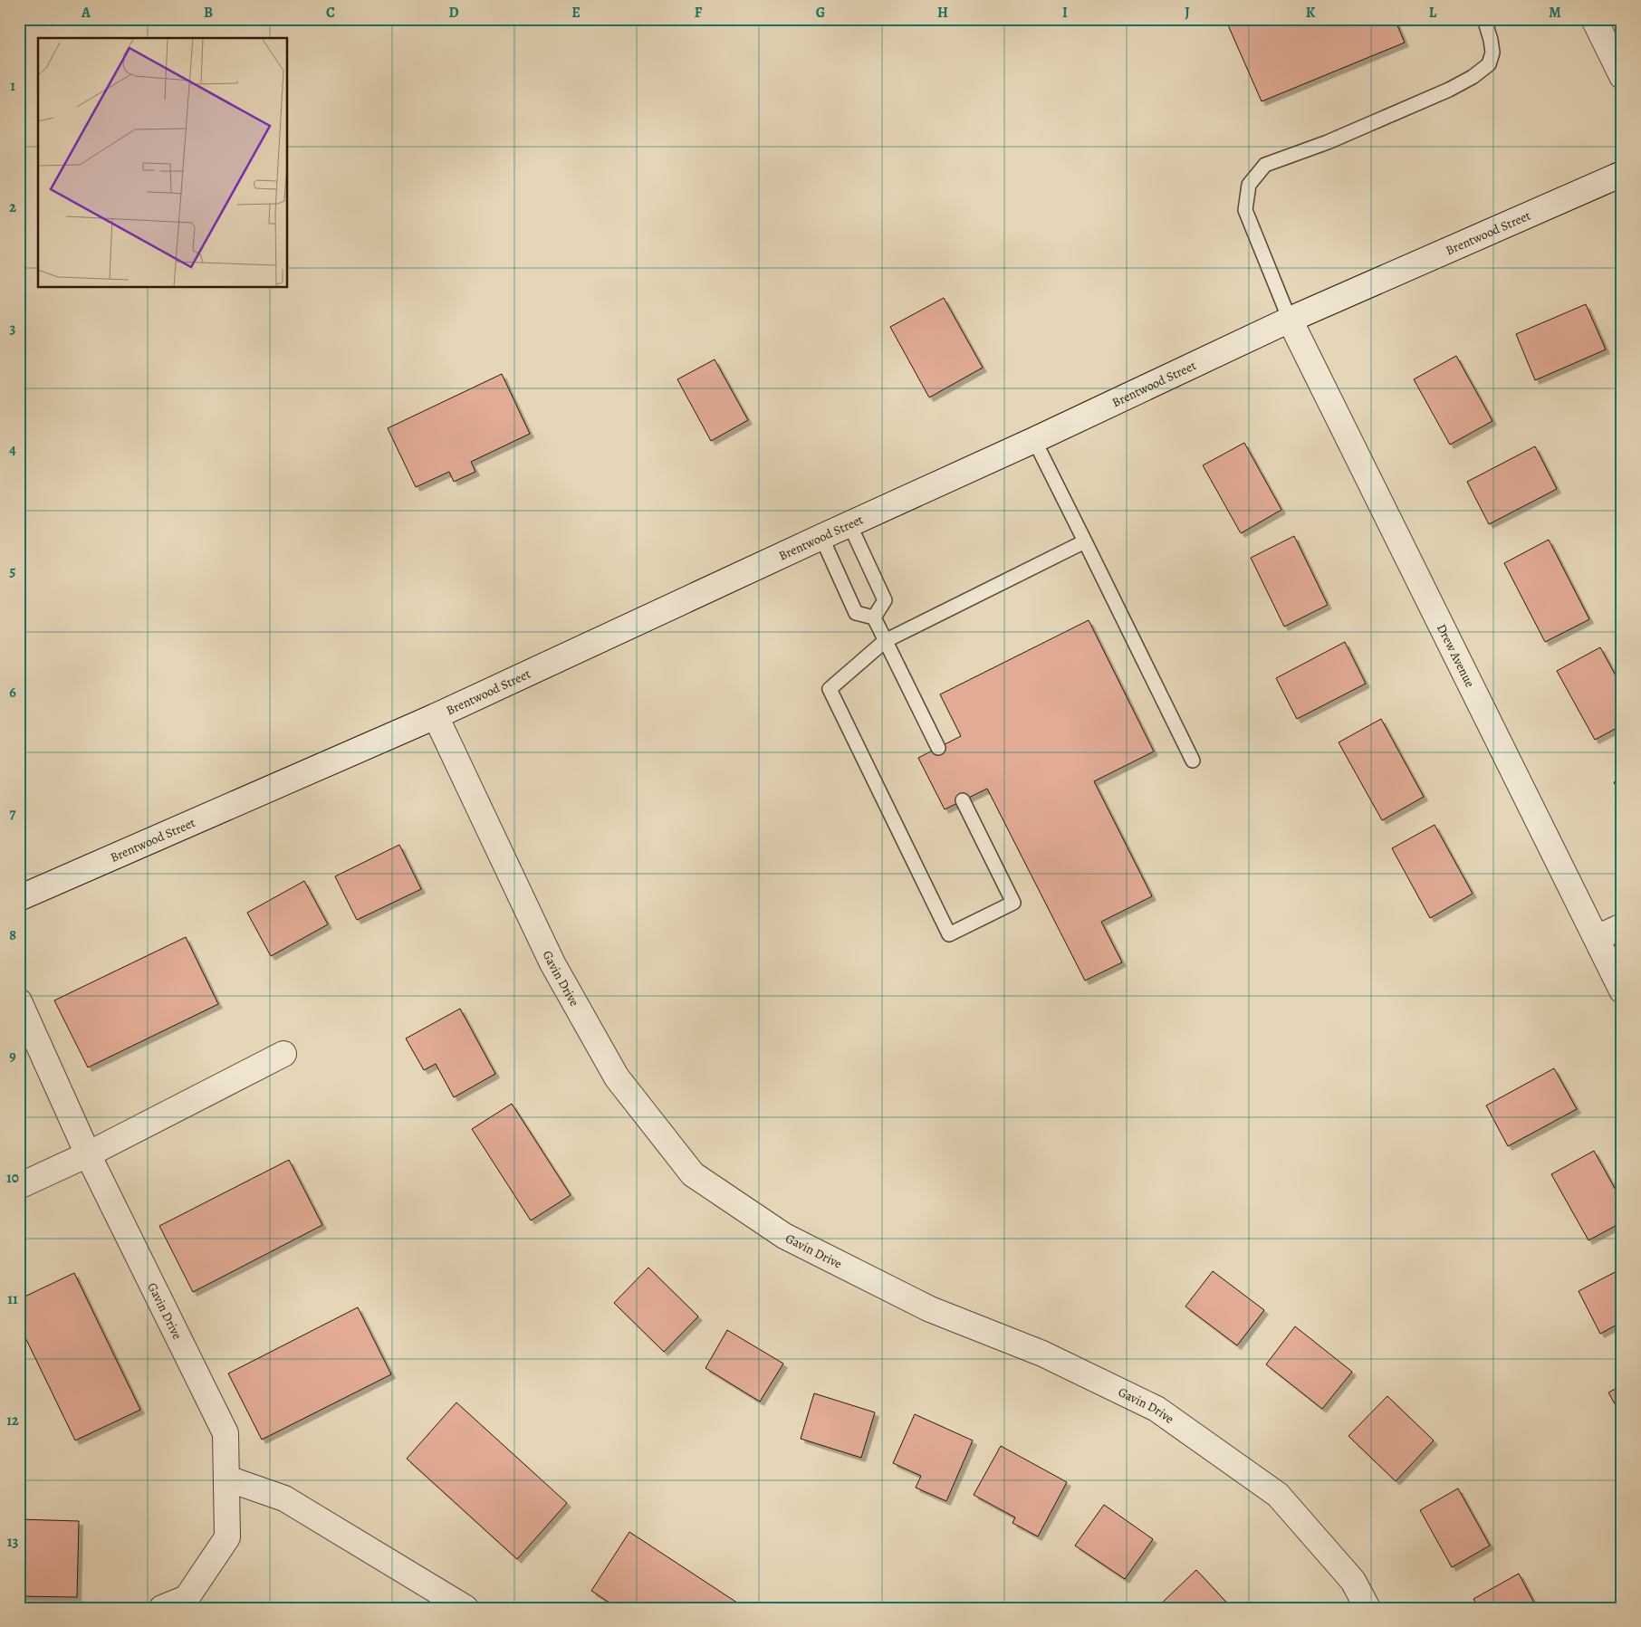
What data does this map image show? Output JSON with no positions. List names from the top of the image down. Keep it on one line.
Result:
{"streets":{"street":["Brentwood Street","Drew Avenue","Gavin Drive"]},"crossings":[["Brentwood Street","Drew Avenue"],["Brentwood Street","Gavin Drive"]],"grid":{"columns":["A","B","C","D","E","F","G","H","I","J","K","L","M"],"rows":["1","2","3","4","5","6","7","8","9","10","11","12","13"]}}
